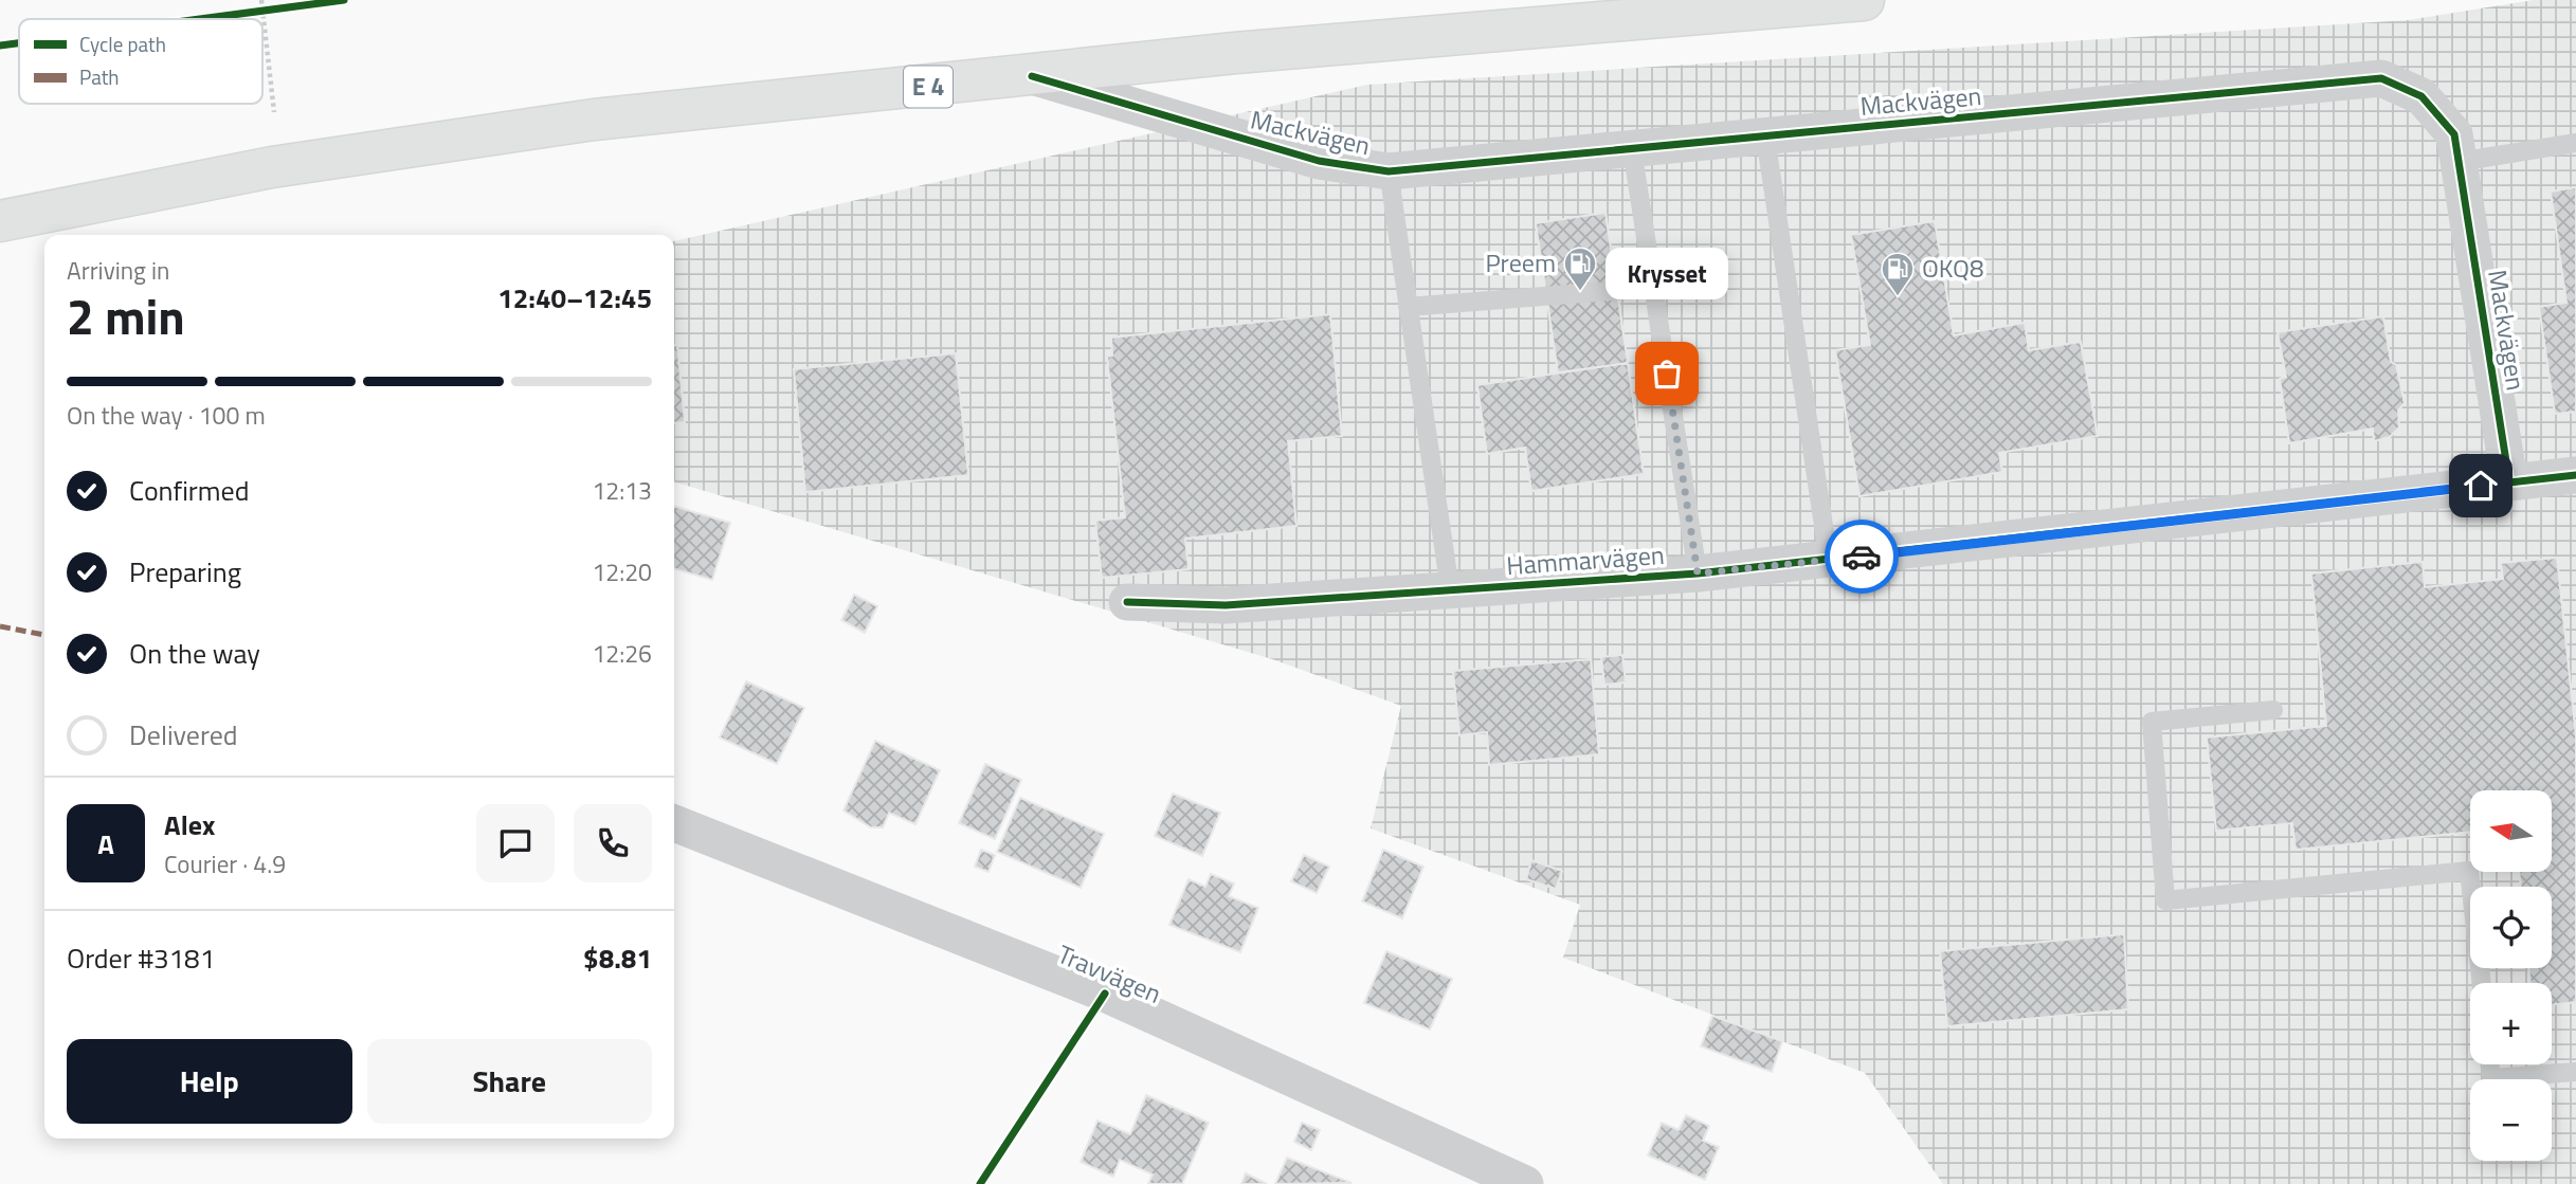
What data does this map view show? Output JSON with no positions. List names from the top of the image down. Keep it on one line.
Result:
{"streets":{"highway":["E 4"],"street":["Mackvägen","Hammarvägen","Travvägen"]},"crossings":[["E 4","Mackvägen"],["Mackvägen","Hammarvägen"]],"places":{"fuel station":["Preem","OKQ8"],"other":["Krysset"]},"legend":["Cycle path","Path"],"north":"left","page":{"heading":["2 min","Arriving in","12:40–12:45"],"panel":["Alex","Courier · 4.9","Order #3181","$8.81"],"bubble":"Krysset","bar":"On the way · 100 m","list":[["Confirmed","12:13"],["Preparing","12:20"],["On the way","12:26"],"Delivered"],"map_buttons":["+","−"],"round":"A","buttons":["Help","Share"]}}
